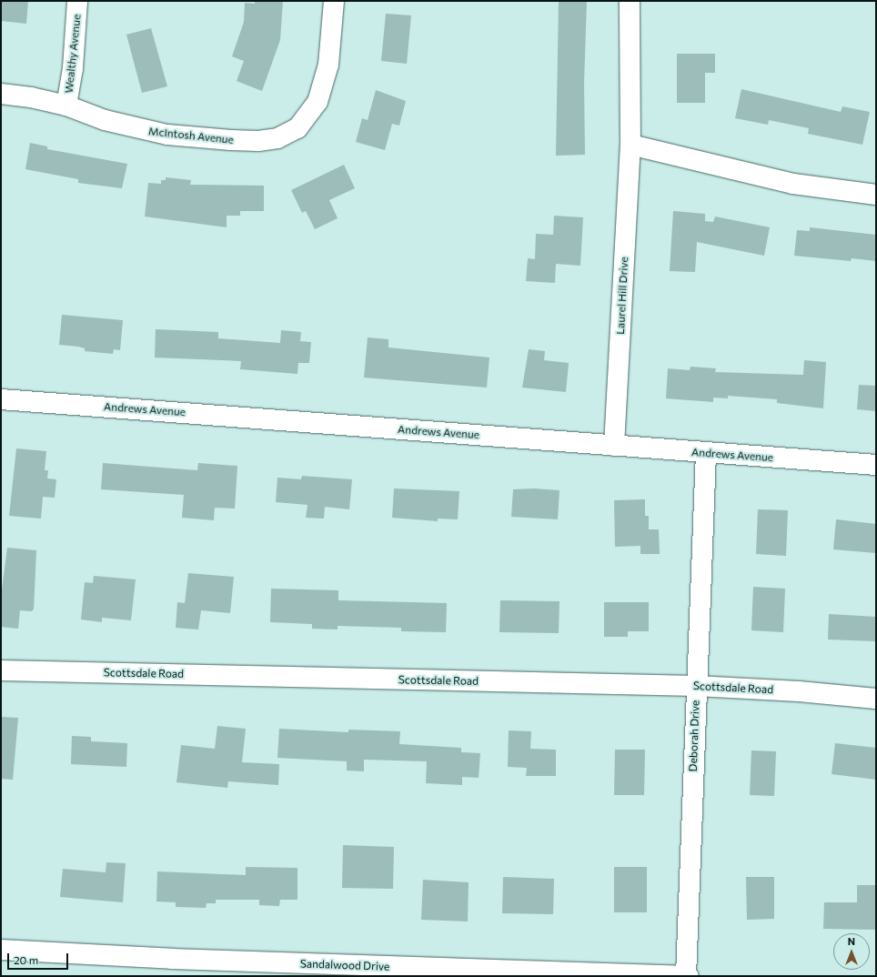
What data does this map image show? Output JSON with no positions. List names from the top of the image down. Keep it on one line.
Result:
{"streets":{"street":["Wealthy Avenue","McIntosh Avenue","Laurel Hill Drive","Andrews Avenue","Scottsdale Road","Deborah Drive","Sandalwood Drive"]},"crossings":[["Wealthy Avenue","McIntosh Avenue"],["Laurel Hill Drive","Andrews Avenue"],["Andrews Avenue","Deborah Drive"],["Scottsdale Road","Deborah Drive"],["Deborah Drive","Sandalwood Drive"]],"scale_bar":"20 m","north":"top"}
